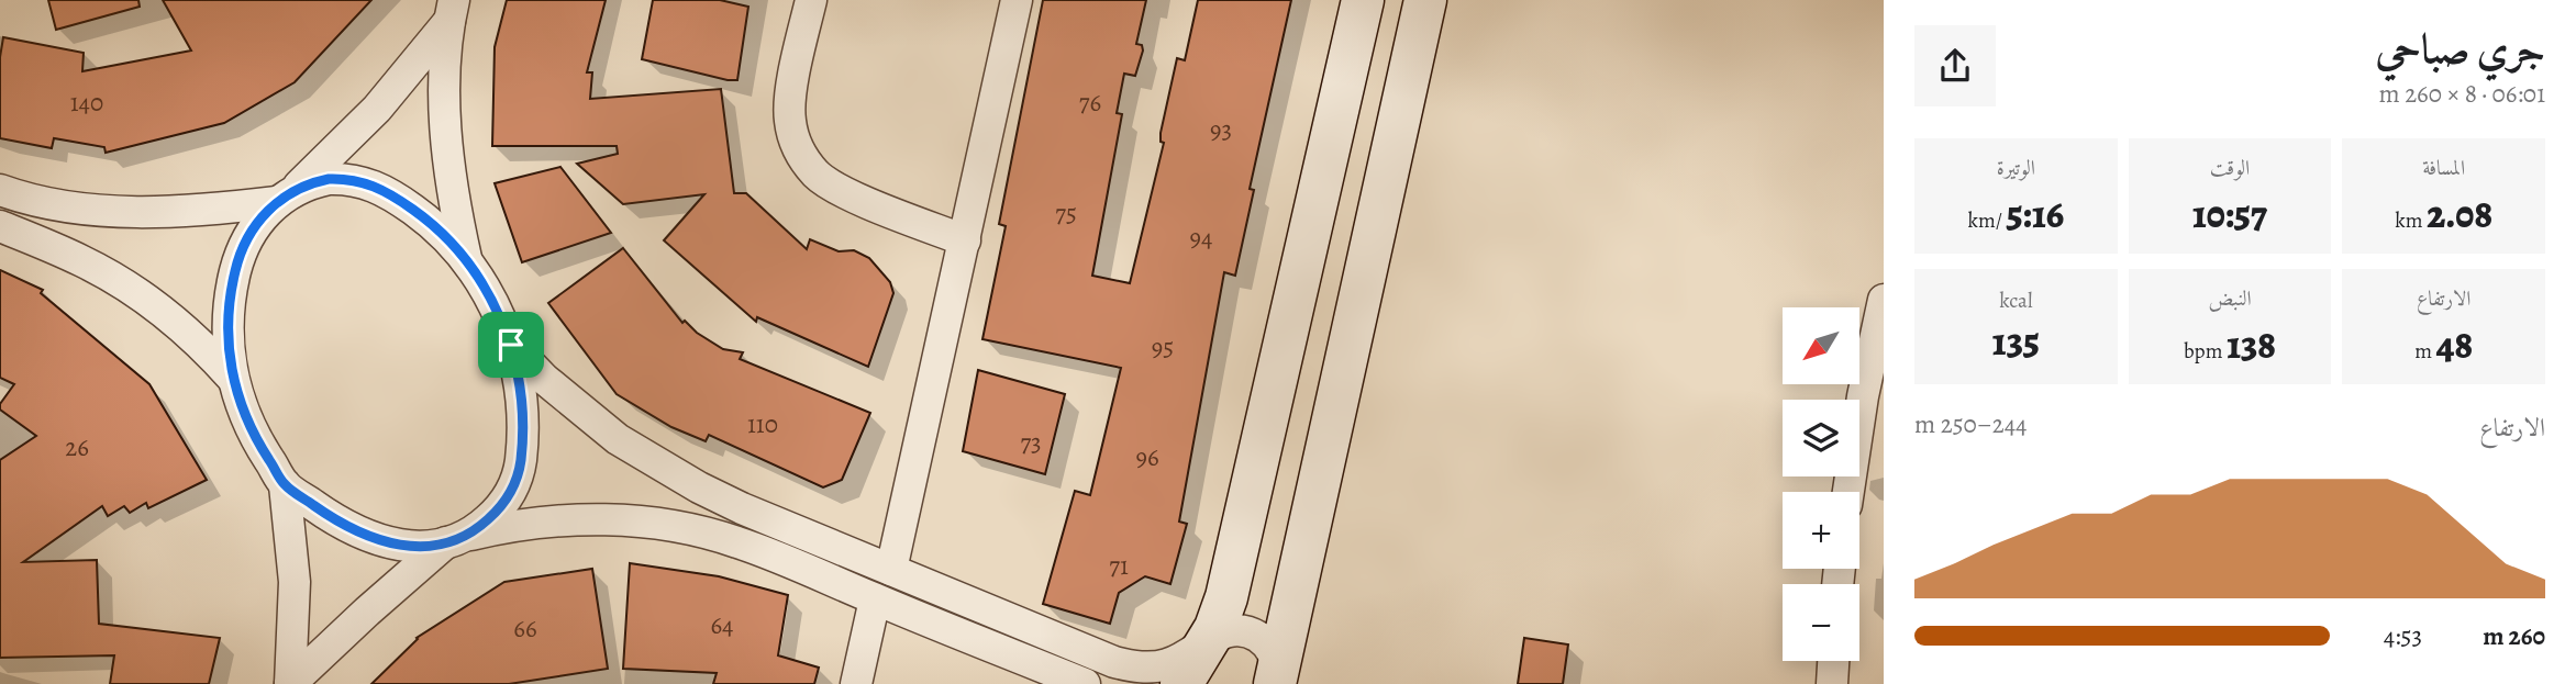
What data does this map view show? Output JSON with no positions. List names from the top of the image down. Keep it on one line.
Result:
{"house_numbers":["140","76","93","75","94","95","110","73","26","96","71","64","66"],"north":"bottom left","page":{"heading":["جري صباحي","06:01 · 8 × 260 m"],"stats":[["المسافة","2.08 km"],["الوقت","10:57"],["الوتيرة","5:16 /km"],["الارتفاع","48 m"],["النبض","138 bpm"],["kcal","135"]],"map_buttons":["+","−"],"chart":["الارتفاع","244–250 m"],"list":[{"name":"260 m","note":"4:53"}]}}
